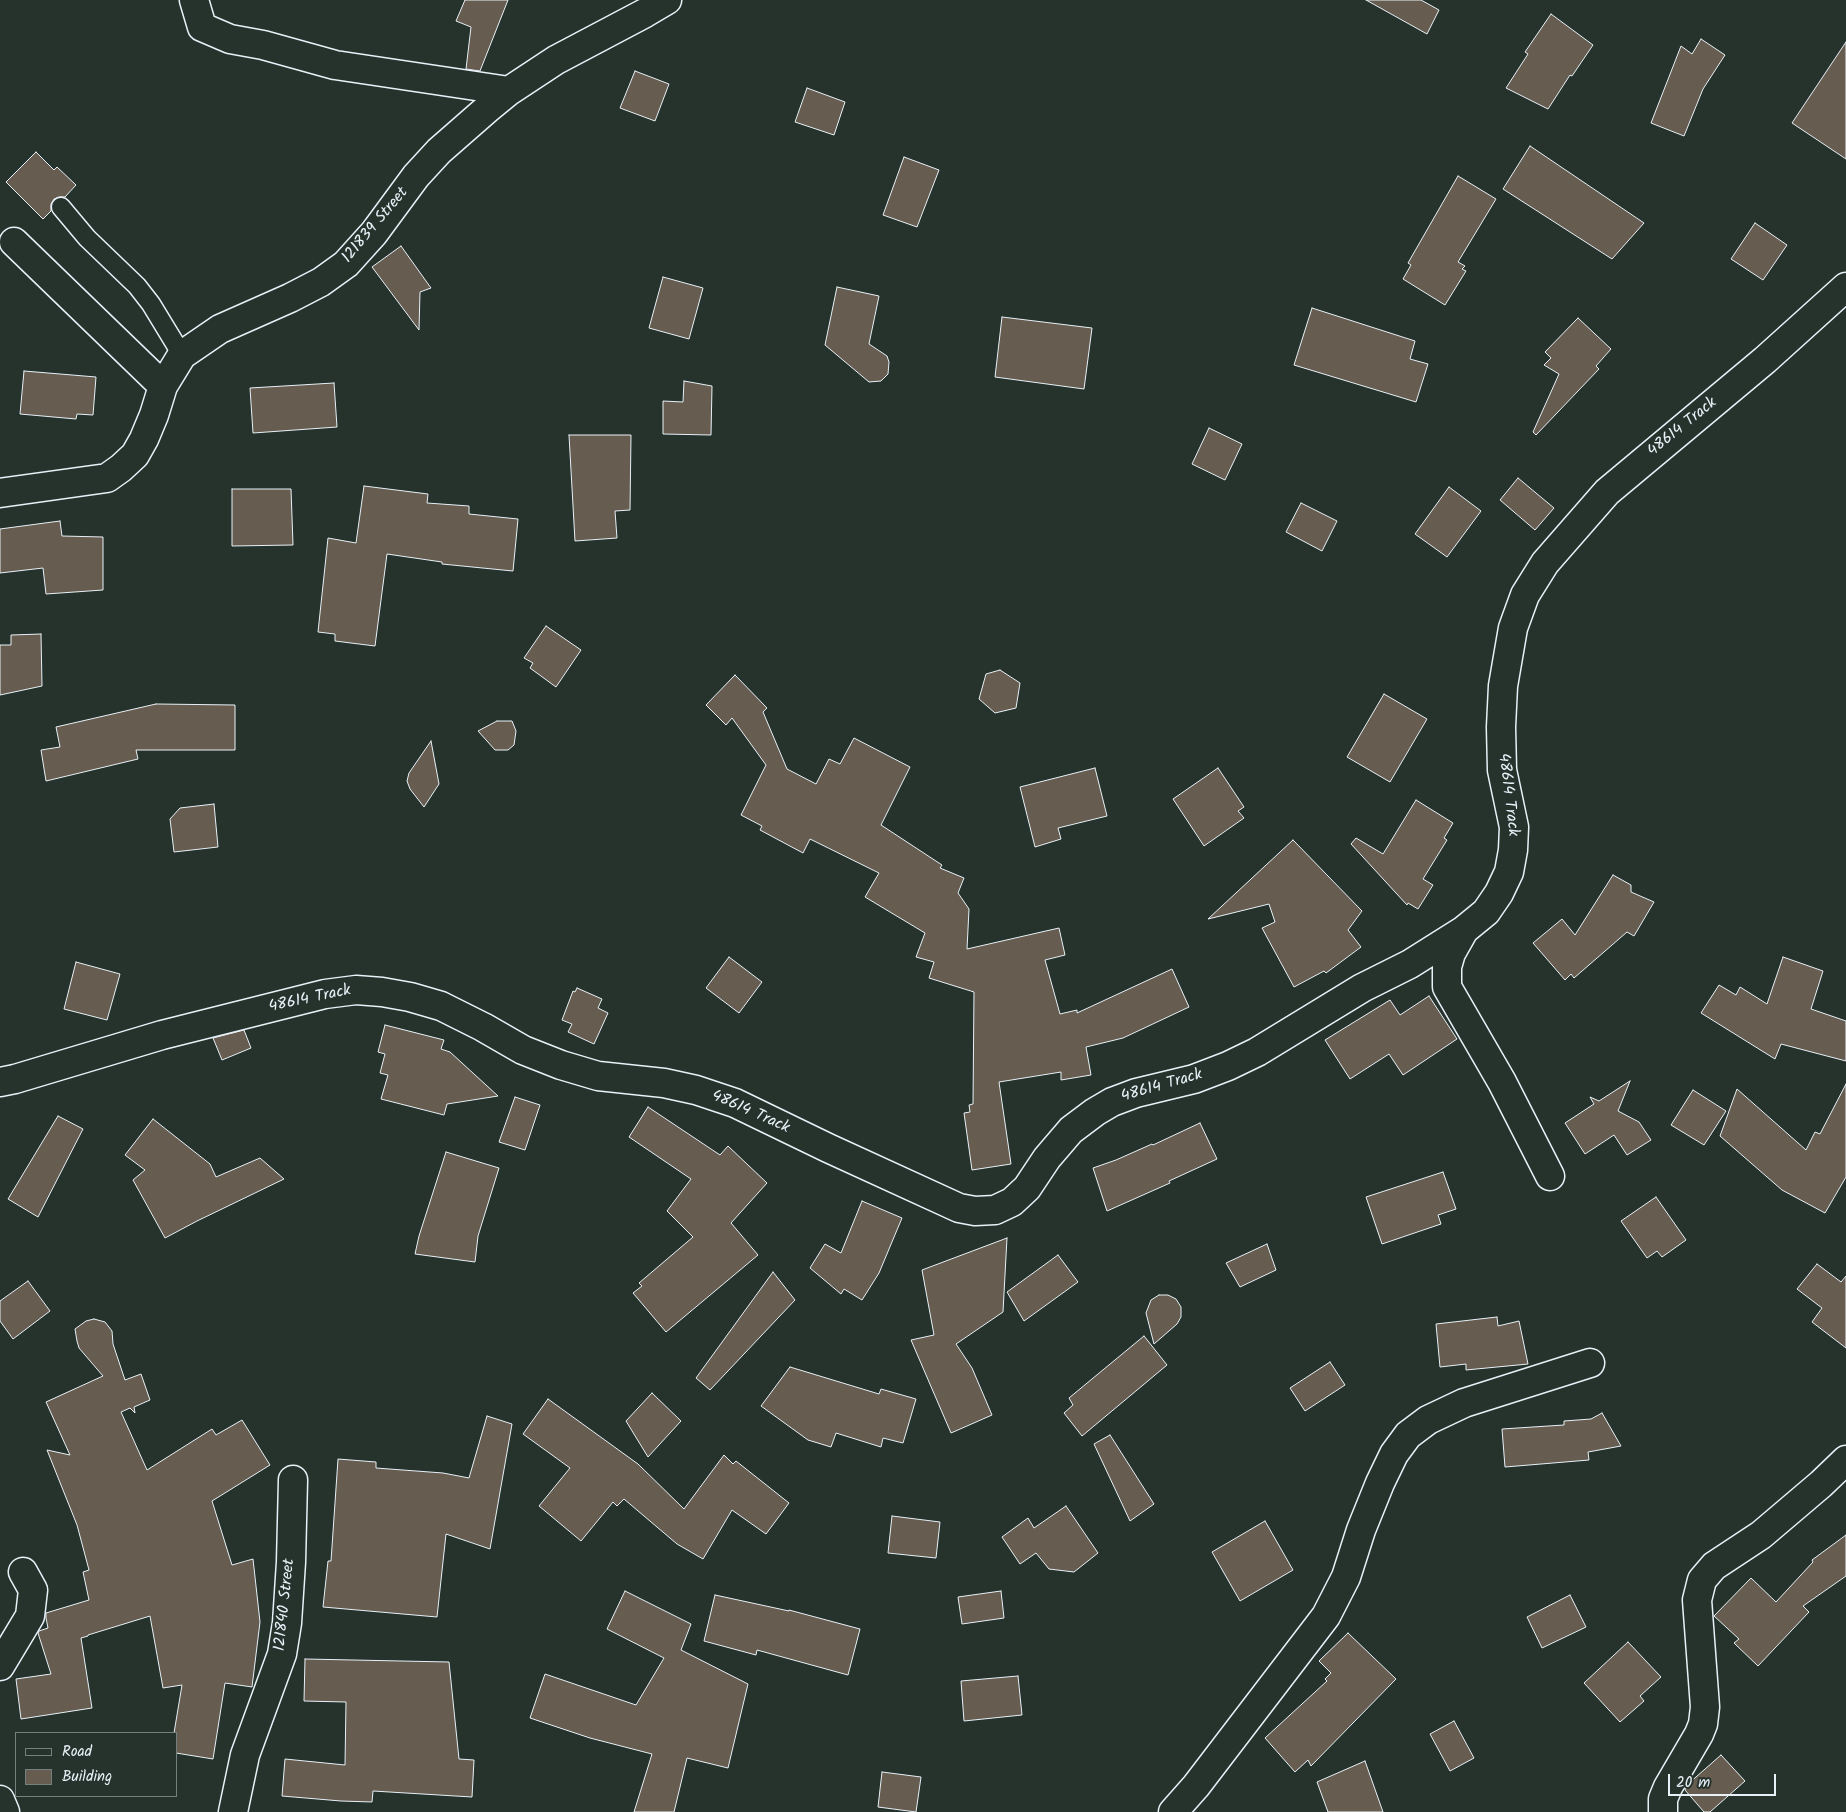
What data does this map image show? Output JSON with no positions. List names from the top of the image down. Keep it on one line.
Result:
{"streets":{"street":["121839 Street","48614 Track","121840 Street"]},"legend":["Road","Building"],"scale_bar":"20 m"}
